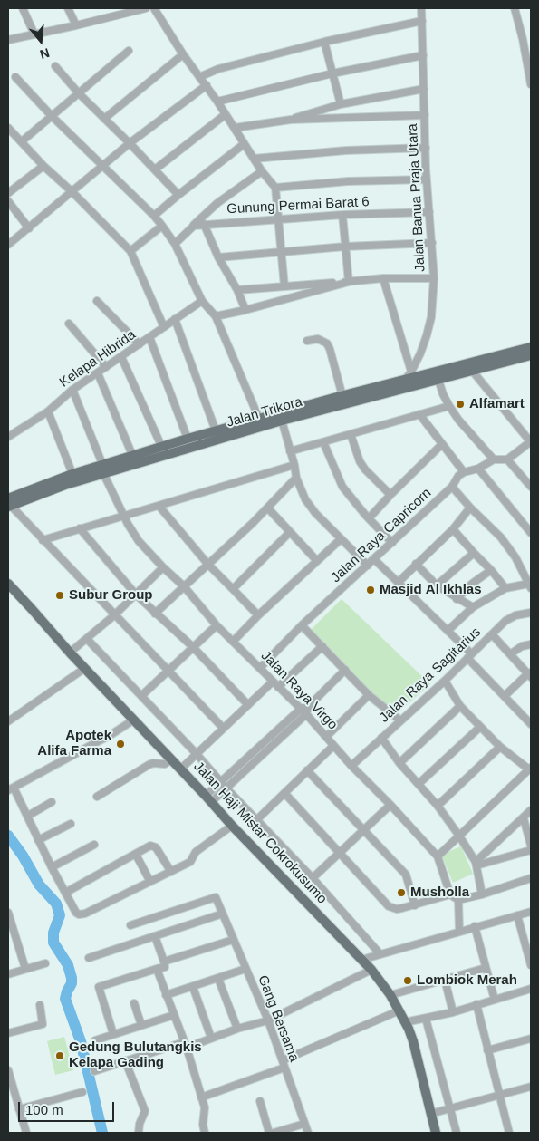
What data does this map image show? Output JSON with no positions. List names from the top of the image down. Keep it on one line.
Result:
{"streets":{"main road":["Jalan Trikora","Jalan Haji Mistar Cokrokusumo"],"street":["Jalan Banua Praja Utara","Gunung Permai Barat 6","Kelapa Hibrida","Jalan Raya Capricorn","Jalan Raya Sagitarius","Jalan Raya Virgo","Gang Bersama"]},"crossings":[["Jalan Banua Praja Utara","Gunung Permai Barat 6"],["Jalan Banua Praja Utara","Jalan Trikora"],["Kelapa Hibrida","Jalan Raya Virgo"],["Jalan Trikora","Jalan Raya Virgo"],["Jalan Raya Capricorn","Jalan Raya Virgo"],["Jalan Raya Sagitarius","Jalan Raya Virgo"]],"places":["Alfamart","Masjid Al Ikhlas","Subur Group","Apotek Alifa Farma","Musholla","Lombiok Merah","Gedung Bulutangkis Kelapa Gading"],"scale_bar":"100 m","north":"bottom"}
